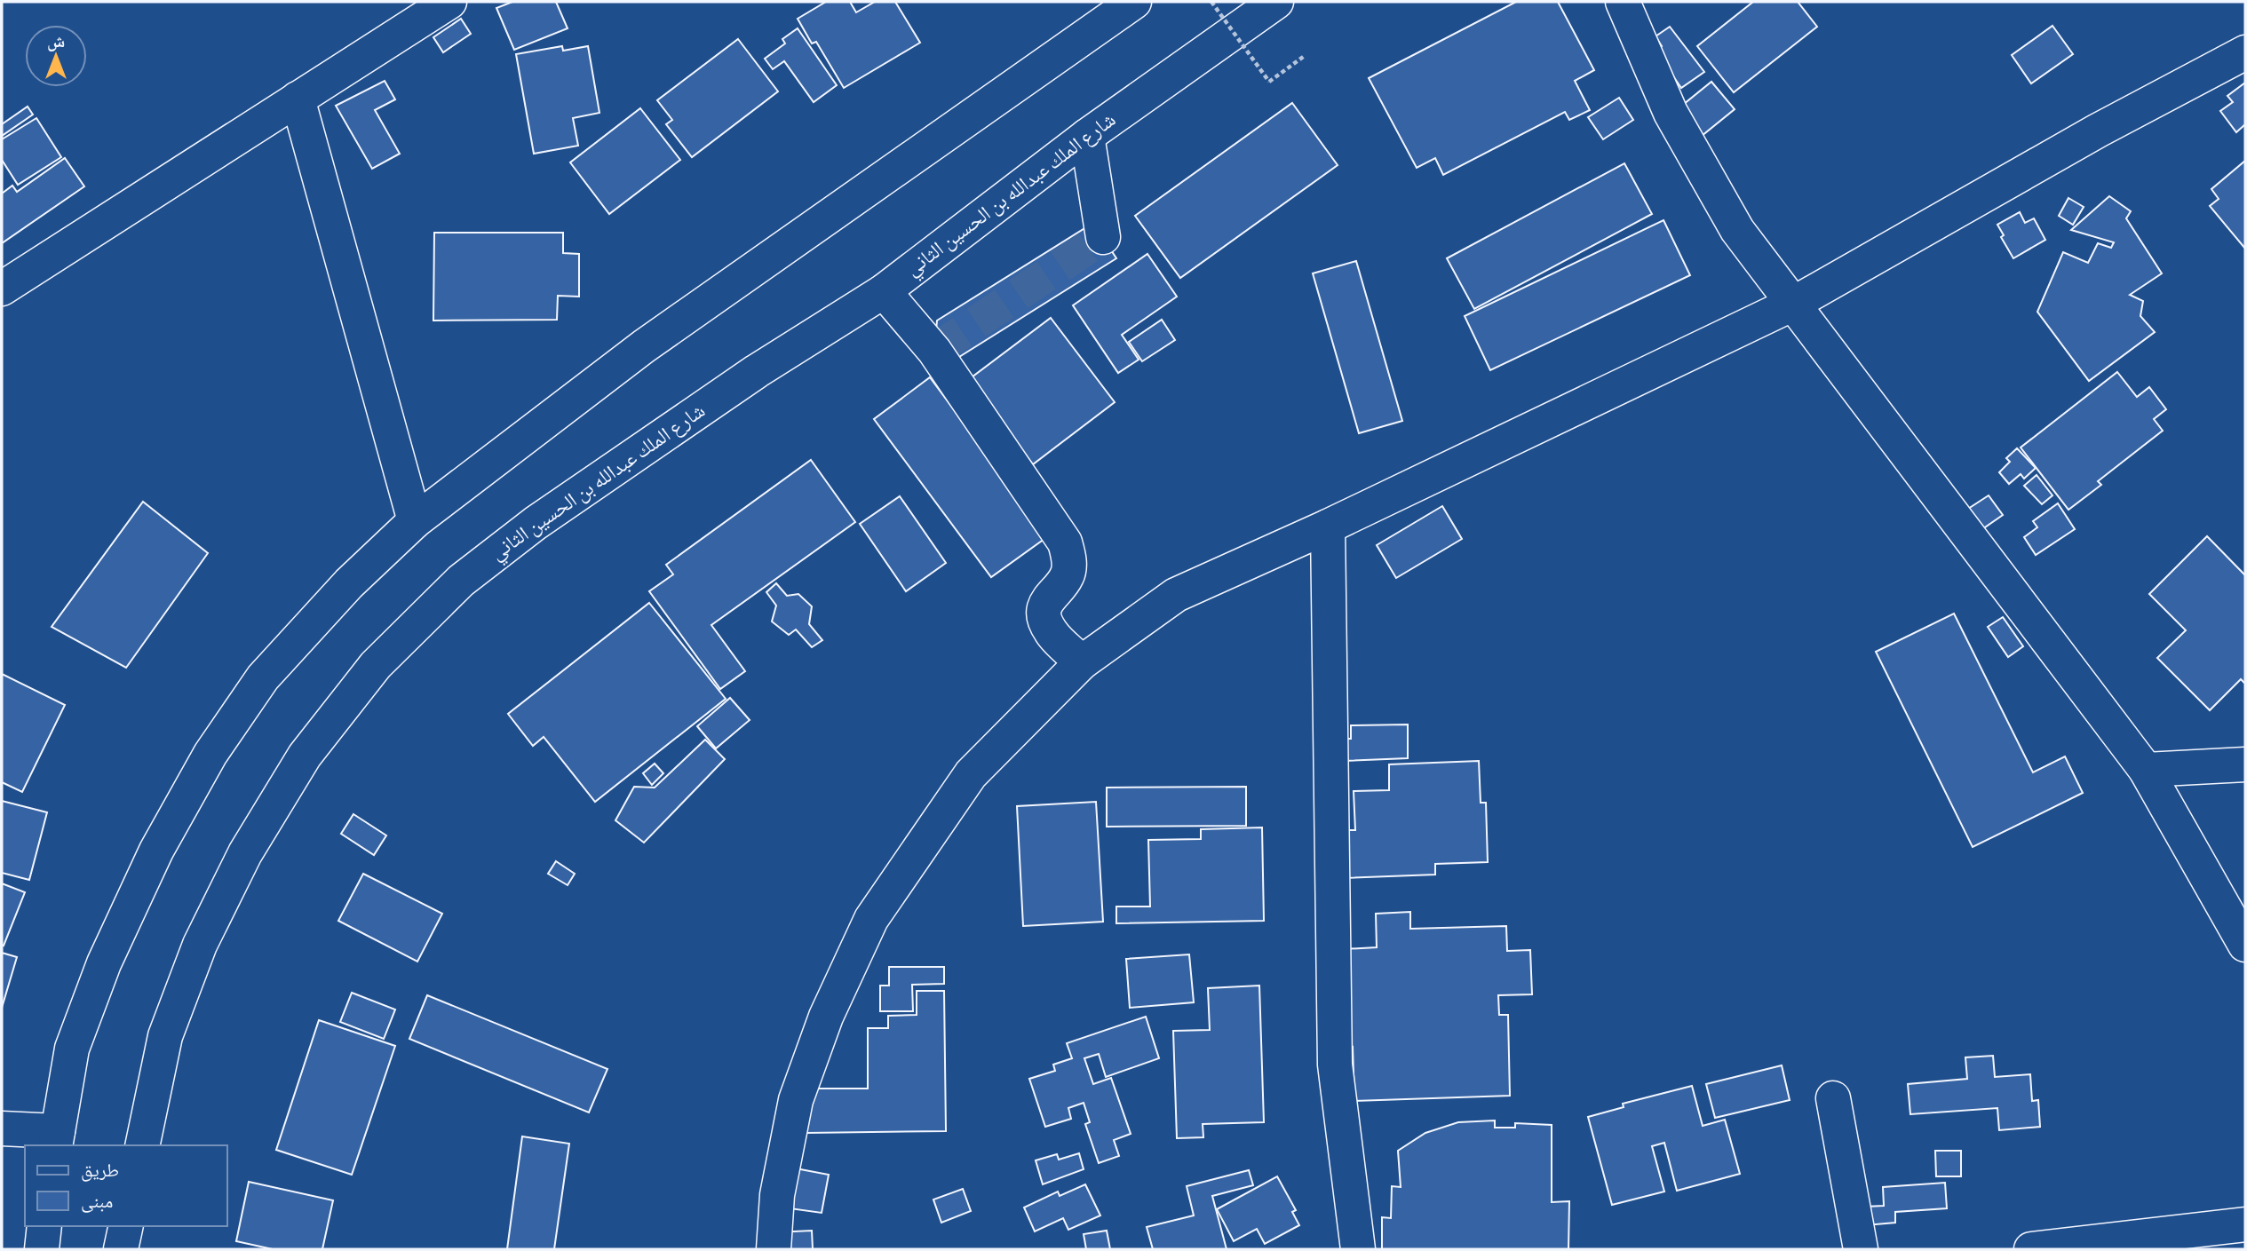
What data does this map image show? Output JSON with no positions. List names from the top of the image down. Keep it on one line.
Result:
{"streets":{"main road":["شارع الملك عبدالله بن الحسين الثاني"]},"legend":["طريق","مبنى"],"north":"top"}
